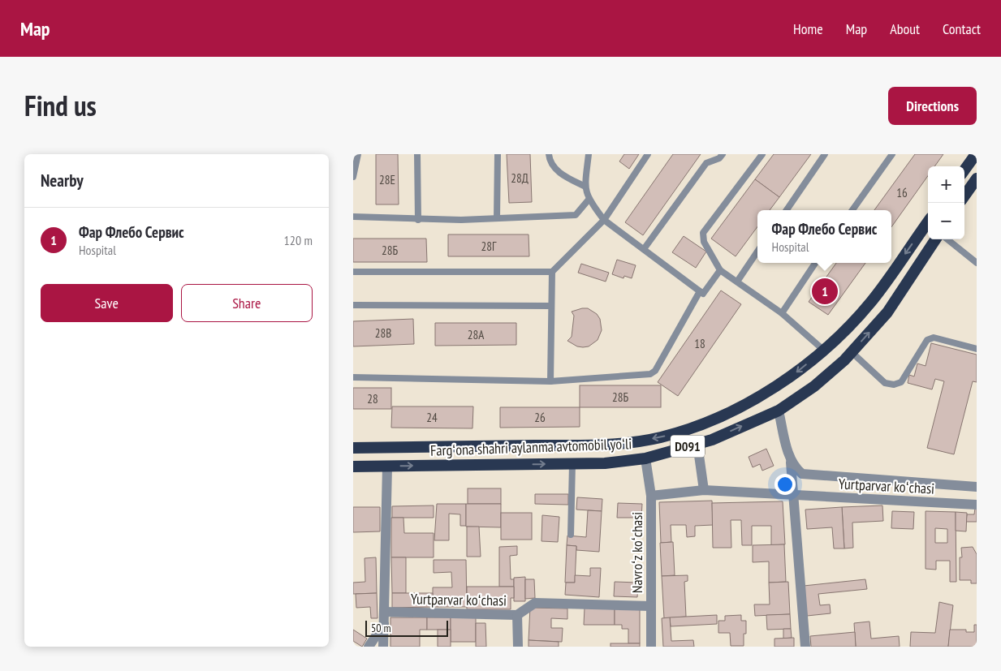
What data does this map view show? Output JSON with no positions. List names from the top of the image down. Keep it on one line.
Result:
{"streets":{"highway":["D091","Fargʻona shahri aylanma avtomobil yoʻli"],"street":["Yurtparvar koʻchasi","Navroʻz koʻchasi"]},"crossings":[["Fargʻona shahri aylanma avtomobil yoʻli","Navroʻz koʻchasi"],["Yurtparvar koʻchasi","Navroʻz koʻchasi"]],"house_numbers":["28Д","28Е","16","28Г","28Б","28В","28А","18","28Б","28","24","26"],"scale_bar":"50 m","page":{"header":"Map","nav":["Home","Map","About","Contact"],"title":"Find us","buttons":["Directions",["Save","Share"]],"heading":"Nearby","map_buttons":["+","−"],"list":[{"mark":"1","name":"Фар Флебо Сервис","note":"Hospital","value":"120 m"}],"popup":["Фар Флебо Сервис","Hospital"],"pins":"1","scale":"50 m"}}
